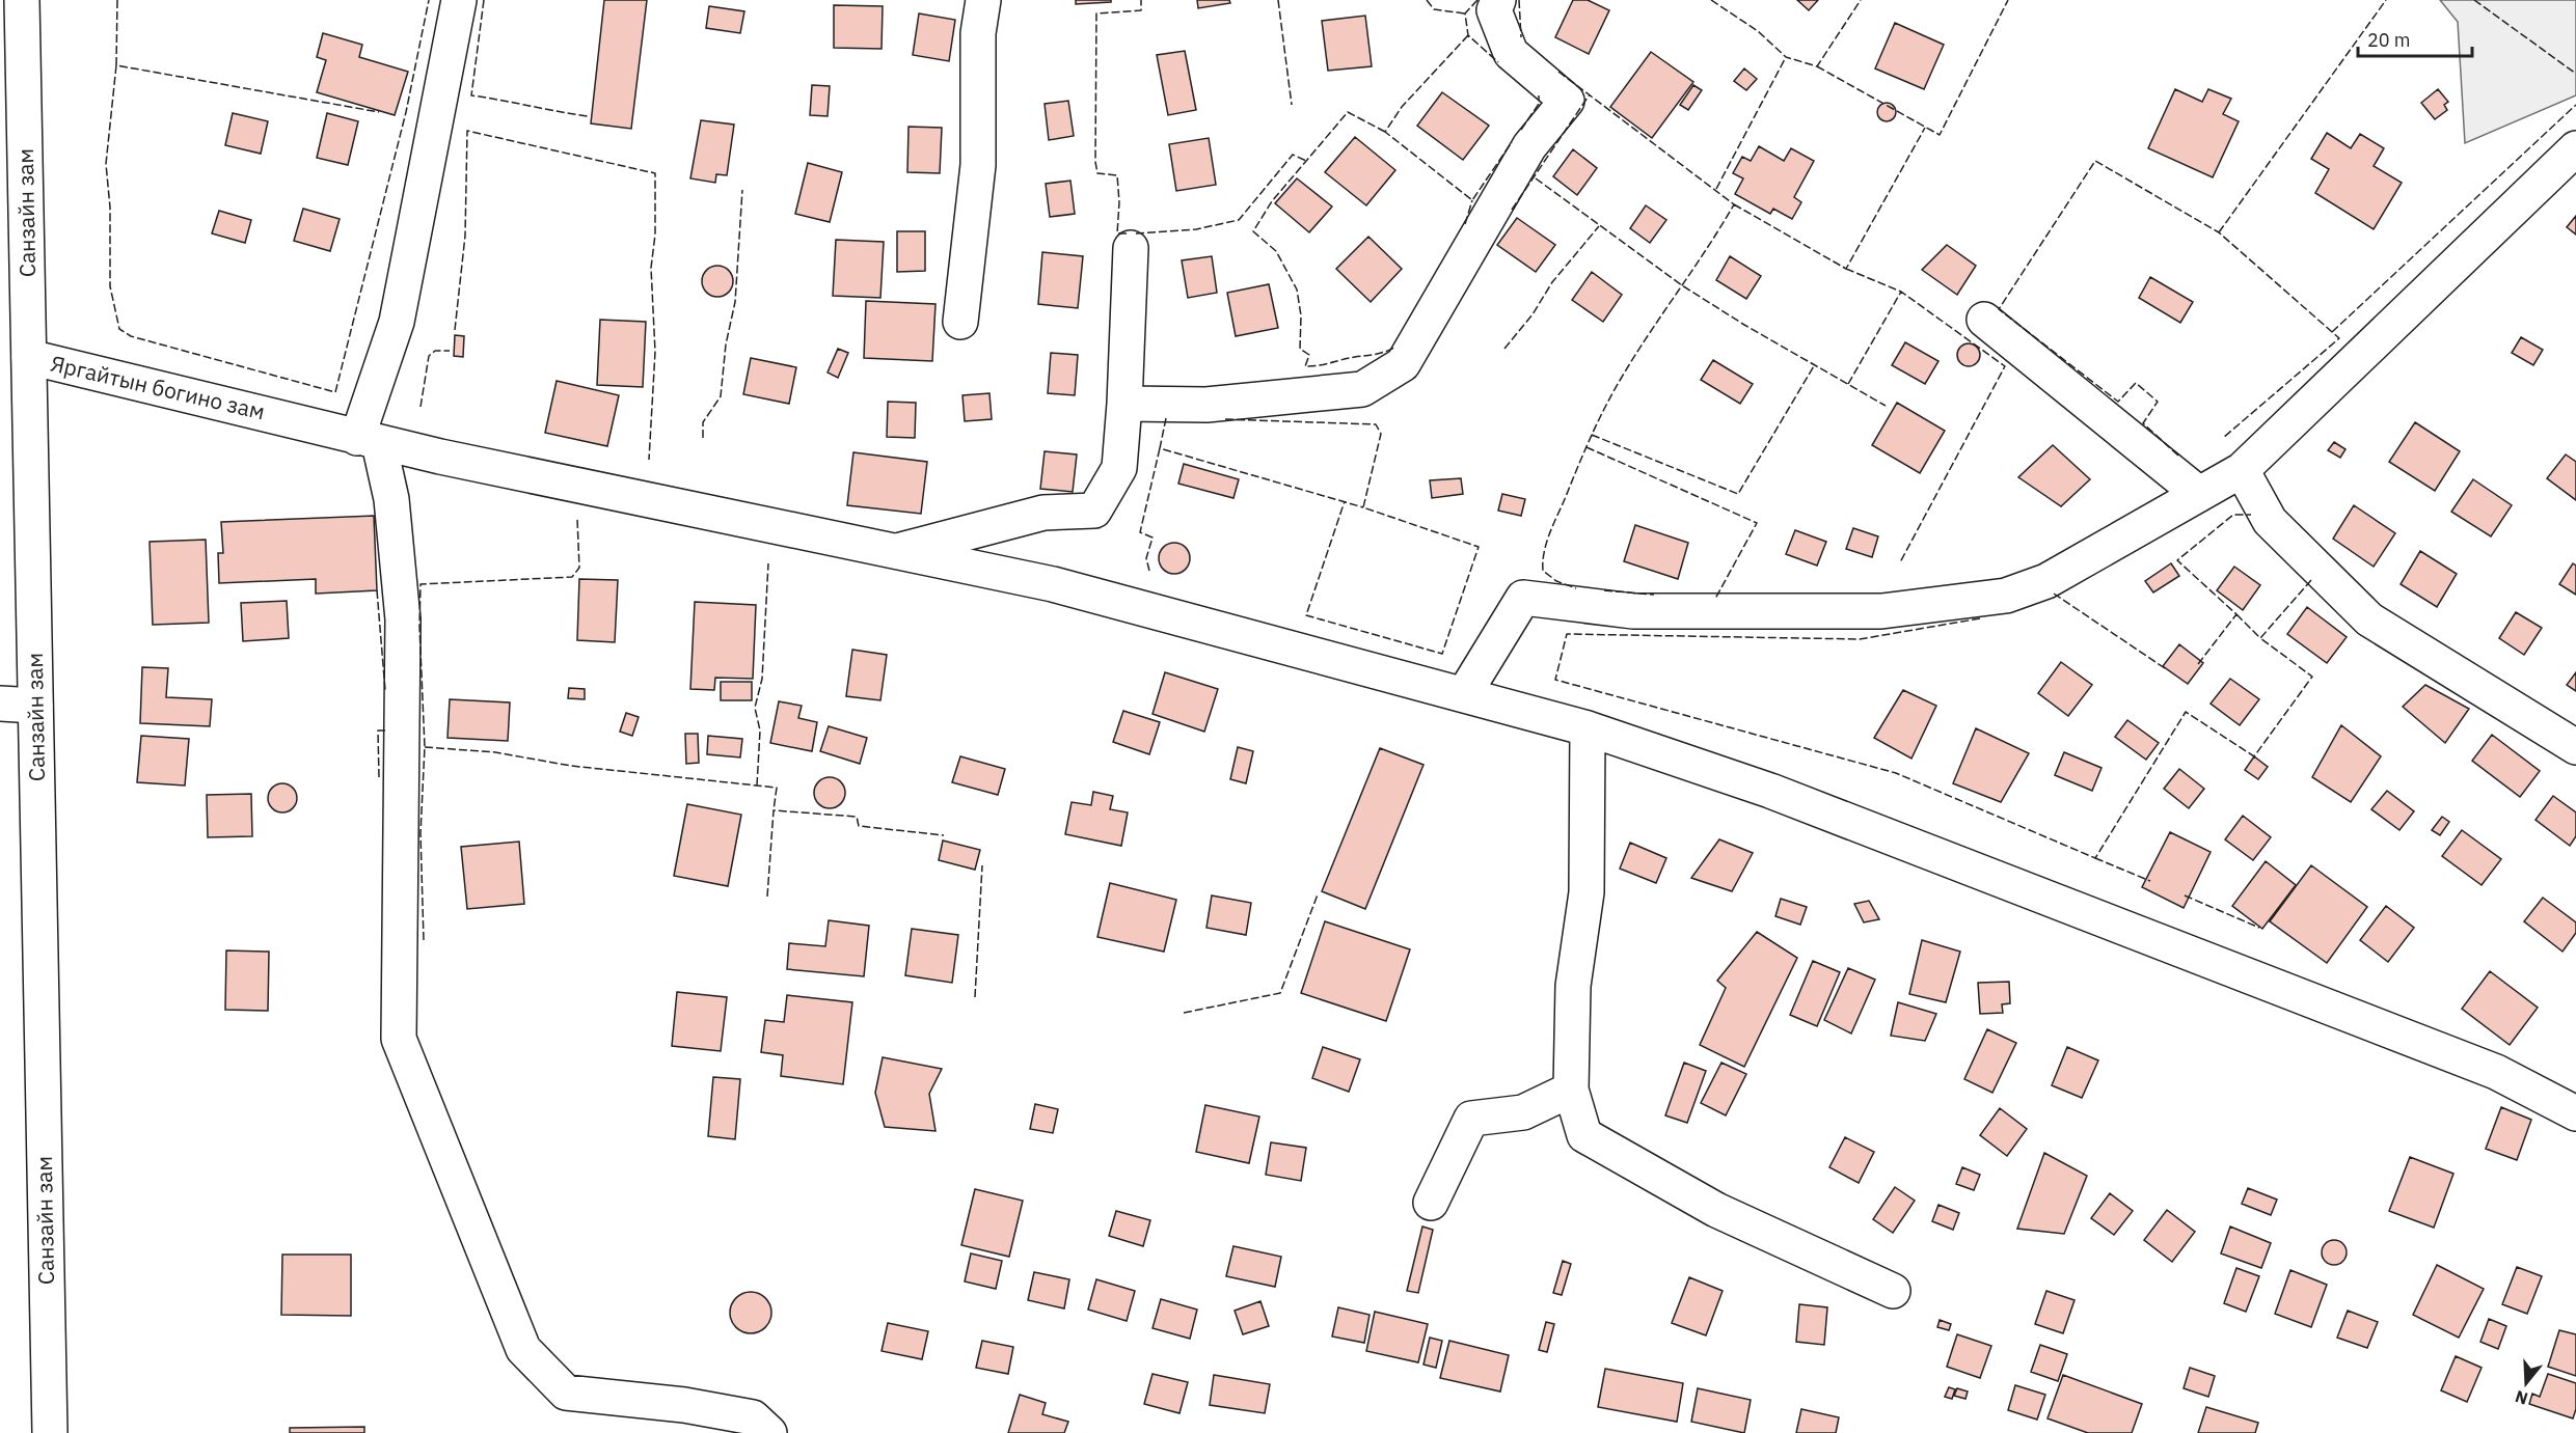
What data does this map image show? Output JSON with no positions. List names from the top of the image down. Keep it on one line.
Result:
{"streets":{"street":["Санзайн зам","Яргайтын богино зам"]},"crossings":[["Санзайн зам","Яргайтын богино зам"]],"scale_bar":"20 m","north":"bottom"}
